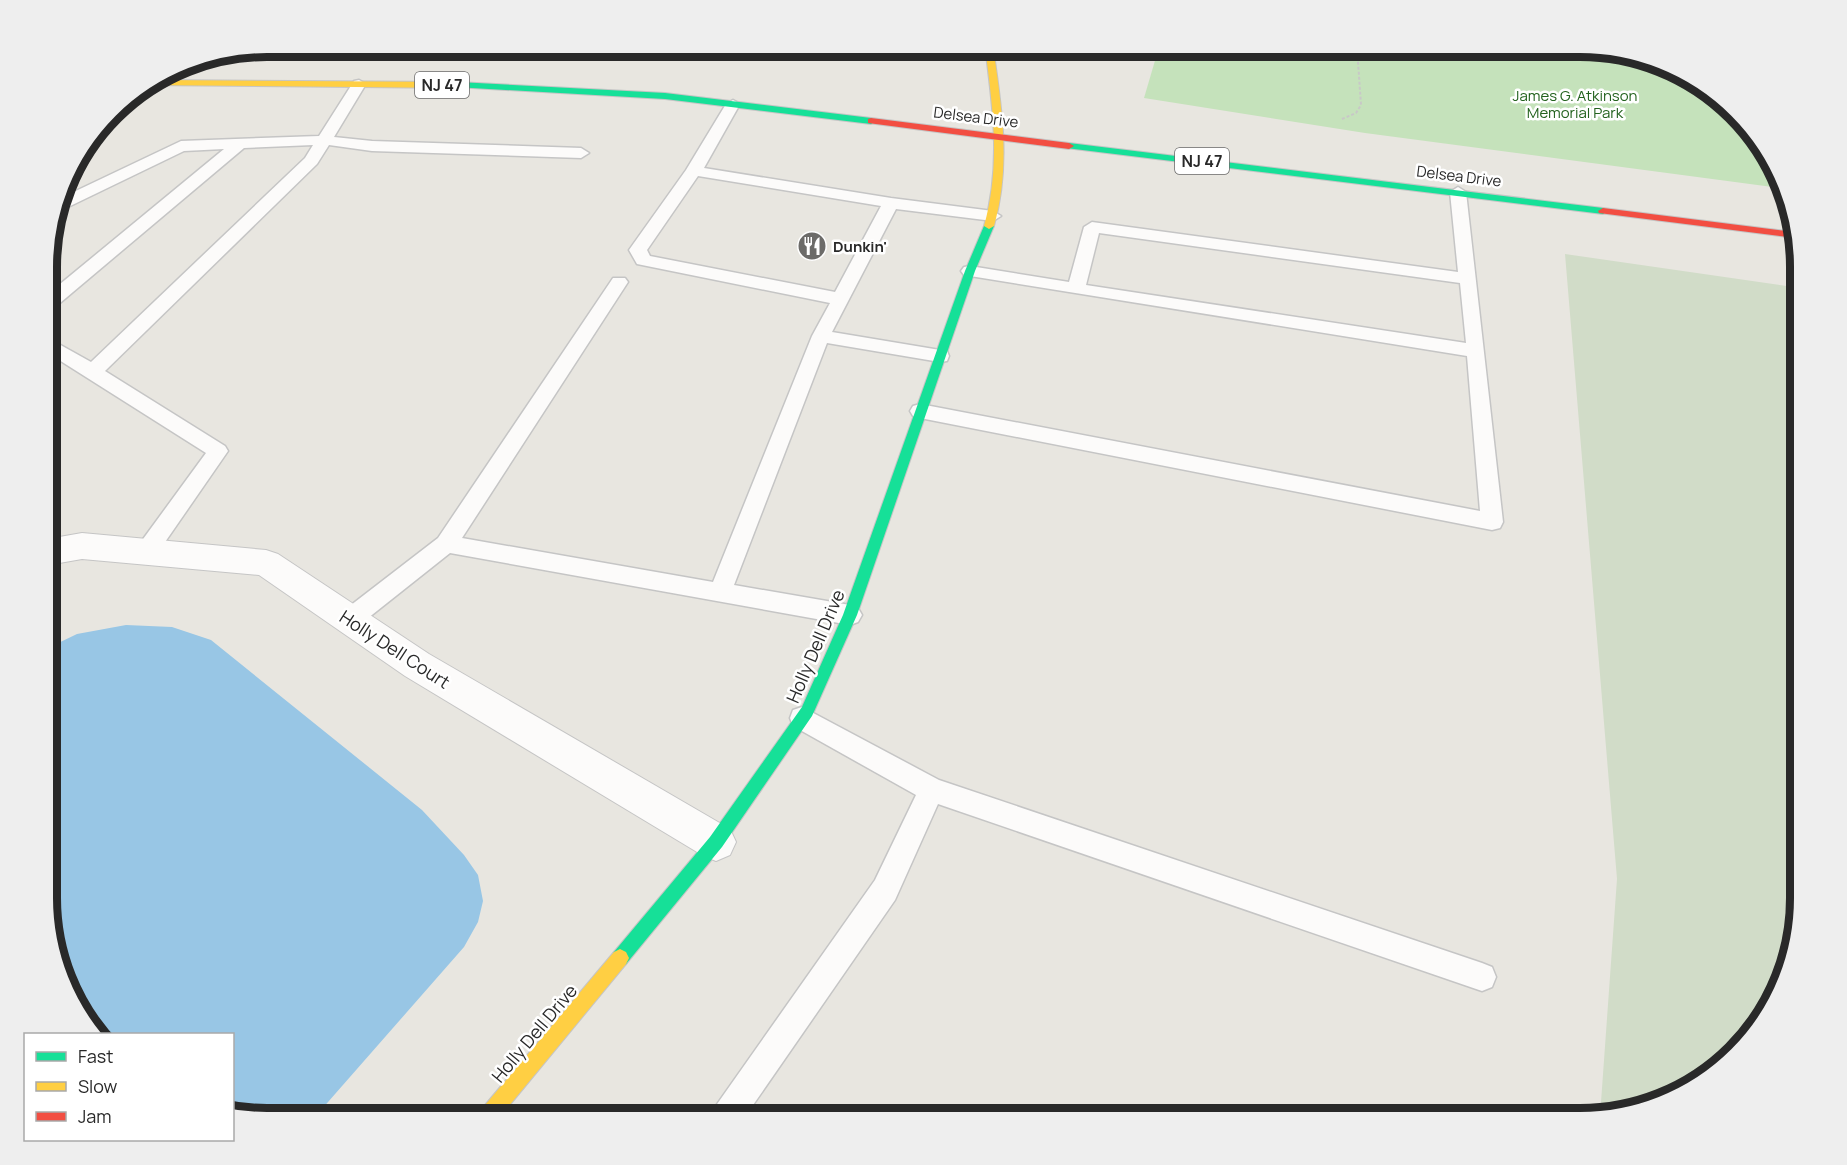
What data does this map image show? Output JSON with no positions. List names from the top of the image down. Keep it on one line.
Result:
{"streets":{"main road":["NJ 47","Delsea Drive","Holly Dell Drive"],"street":["Holly Dell Court"]},"crossings":[["Delsea Drive","Holly Dell Drive"],["Holly Dell Drive","Holly Dell Court"]],"parks":["James G. Atkinson Memorial Park"],"places":{"restaurant":["Dunkin'"]},"legend":["Fast","Slow","Jam"]}
